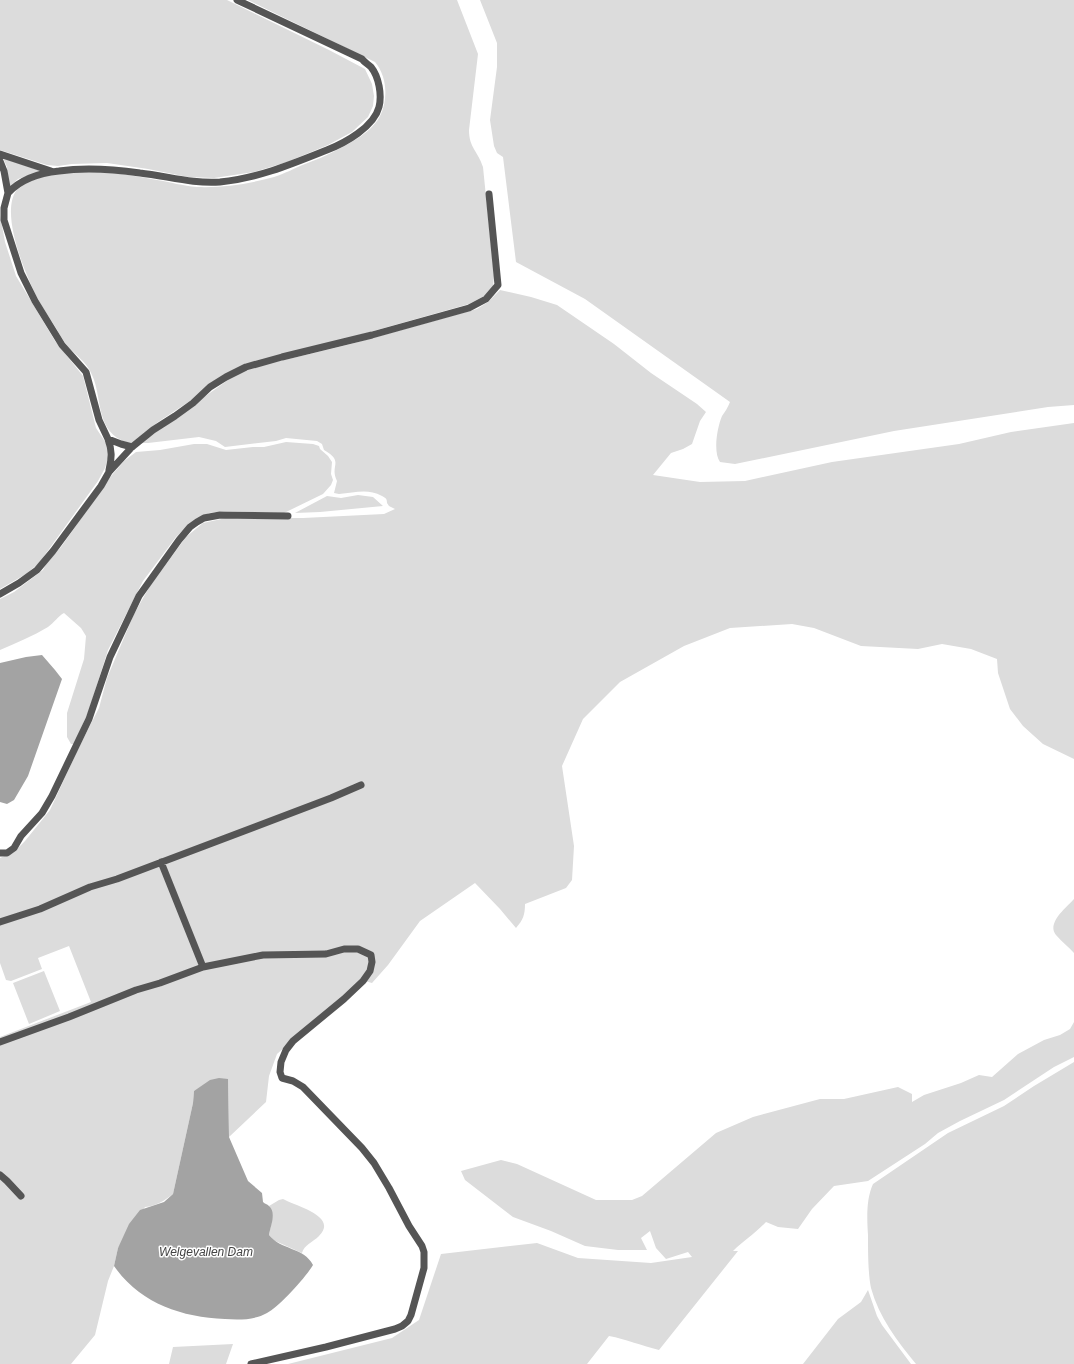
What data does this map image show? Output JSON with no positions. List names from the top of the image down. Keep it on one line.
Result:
{"water":["Welgevallen Dam"]}
